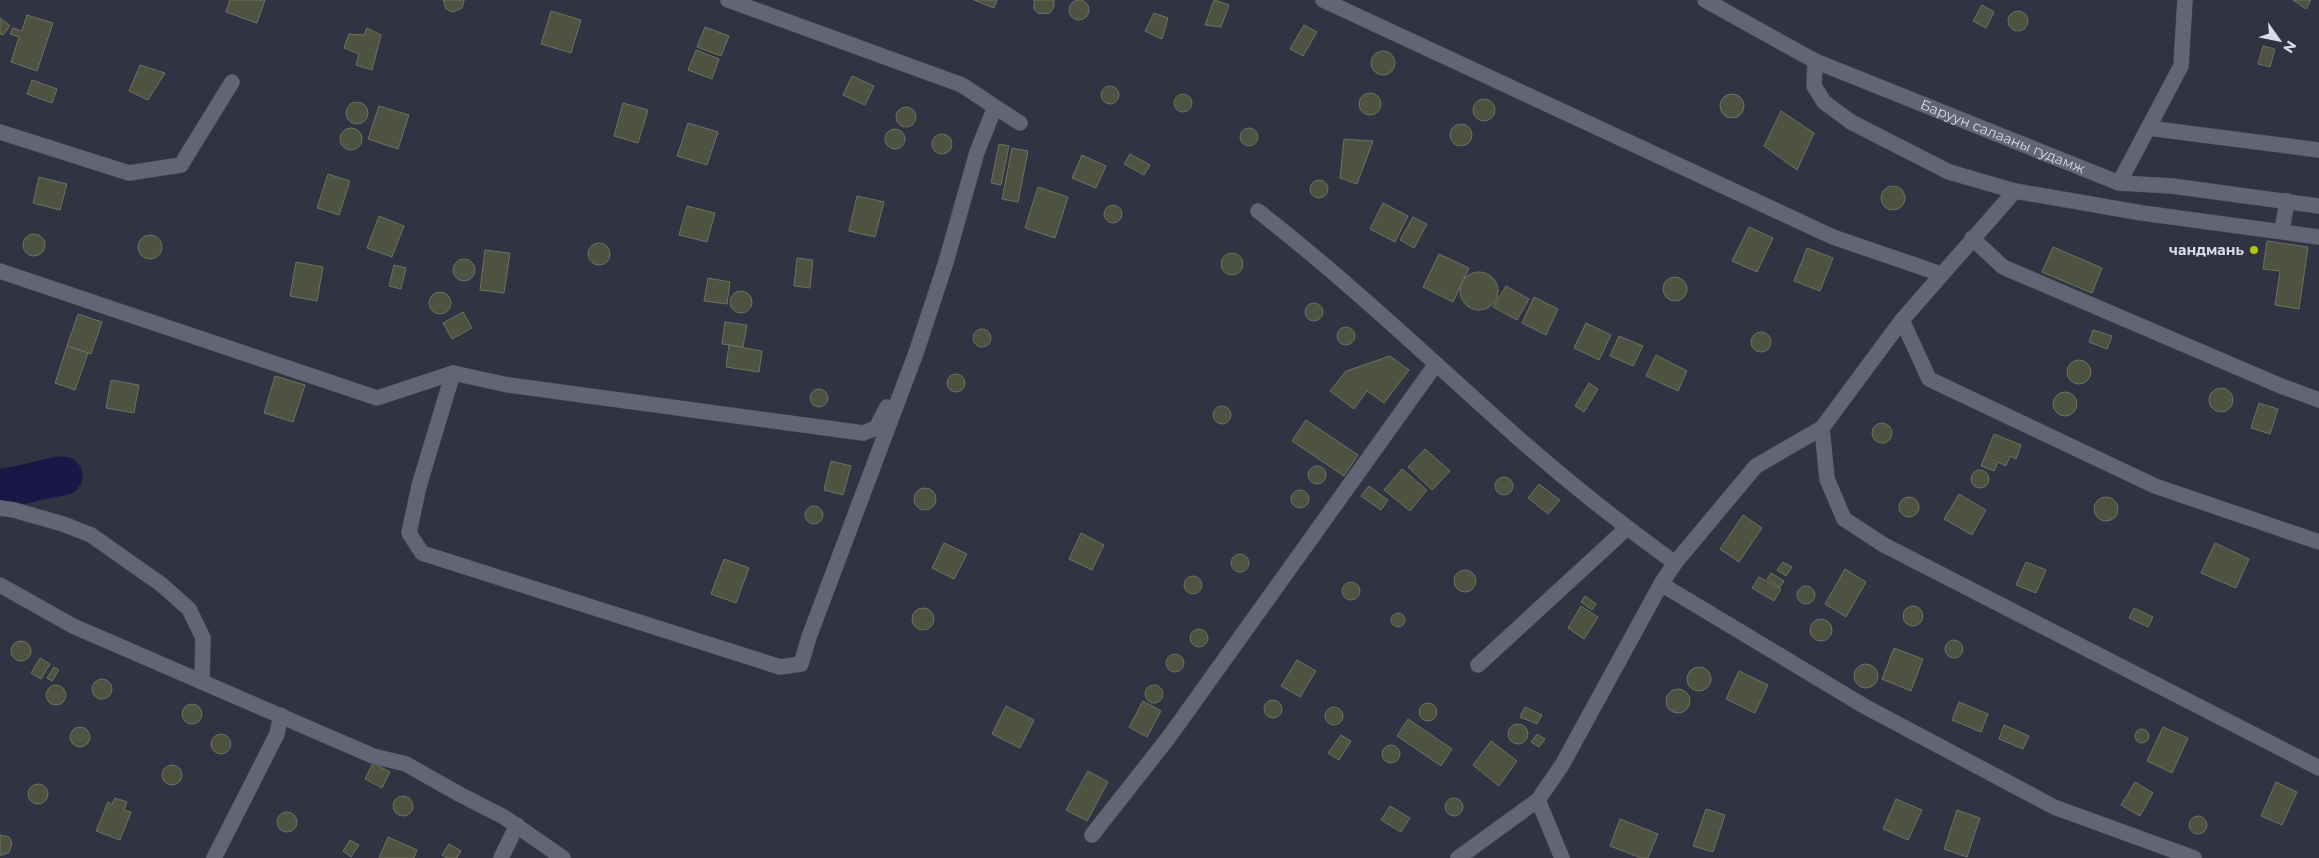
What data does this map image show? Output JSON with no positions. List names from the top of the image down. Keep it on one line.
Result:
{"streets":{"street":["Баруун салааны гудамж"]},"places":["чандмань"],"north":"bottom right"}
